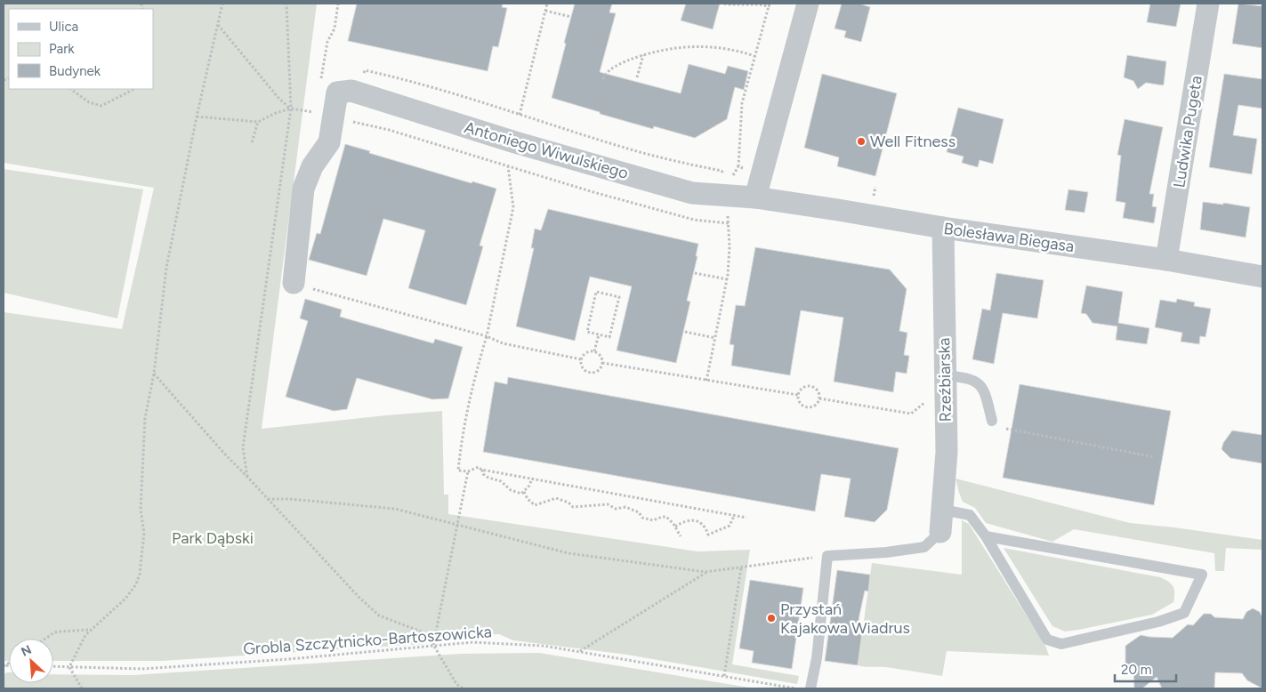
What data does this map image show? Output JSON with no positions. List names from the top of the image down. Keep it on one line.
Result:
{"streets":{"street":["Ludwika Pugeta","Antoniego Wiwulskiego","Bolesława Biegasa","Rzeźbiarska"],"path":["Grobla Szczytnicko-Bartoszowicka"]},"crossings":[["Ludwika Pugeta","Bolesława Biegasa"],["Antoniego Wiwulskiego","Bolesława Biegasa"],["Bolesława Biegasa","Rzeźbiarska"]],"parks":["Park Dąbski"],"places":["Well Fitness","Przystań Kajakowa Wiadrus"],"legend":["Ulica","Park","Budynek"],"scale_bar":"20 m","north":"top left"}
